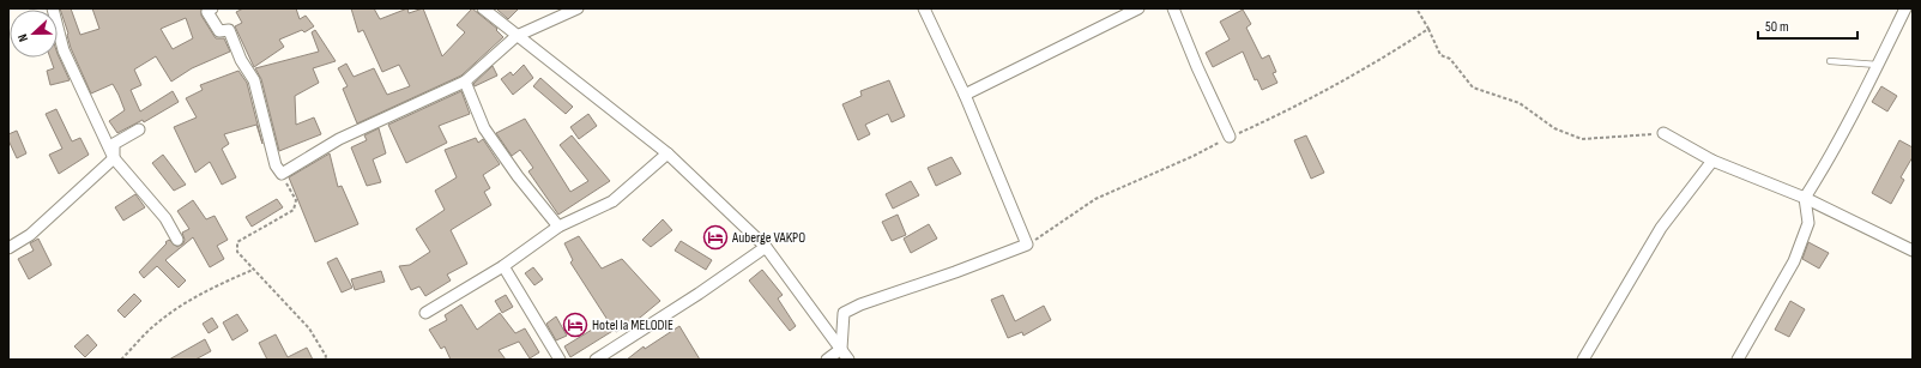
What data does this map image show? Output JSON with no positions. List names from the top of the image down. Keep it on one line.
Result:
{"places":{"hotel":["Auberge VAKPO","Hotel la MELODIE"]},"scale_bar":"50 m","north":"left"}
